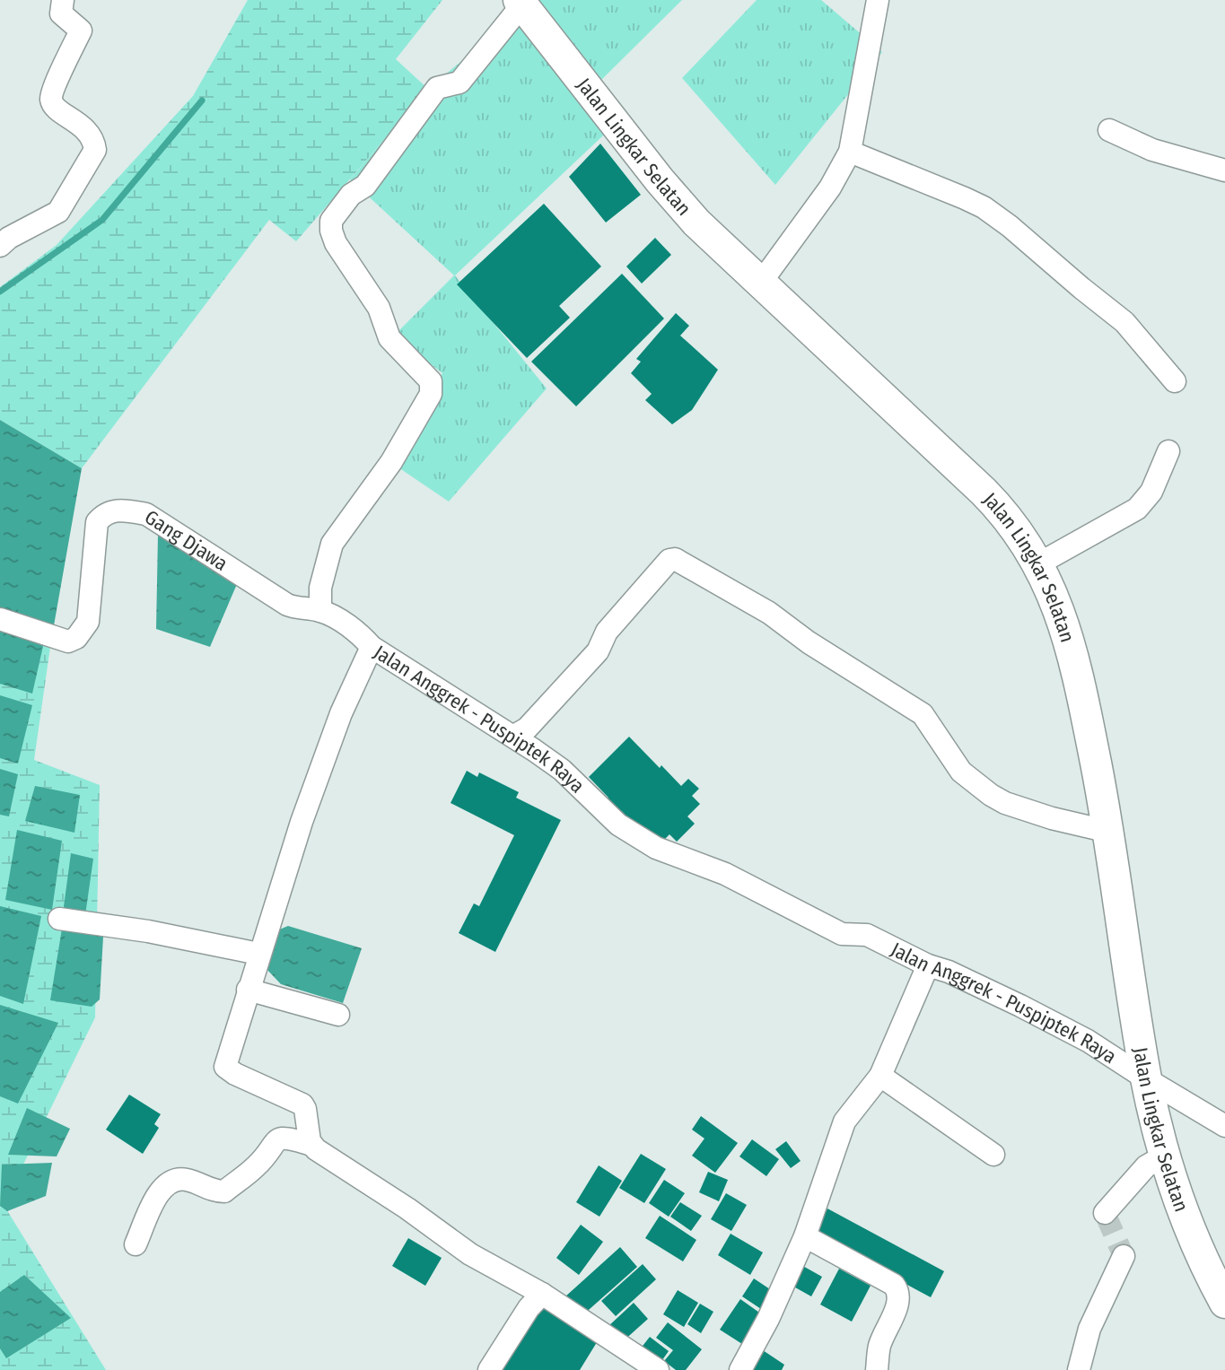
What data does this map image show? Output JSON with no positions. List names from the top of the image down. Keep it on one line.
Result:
{"streets":{"main road":["Jalan Lingkar Selatan"],"street":["Gang Djawa","Jalan Anggrek - Puspiptek Raya"]},"crossings":[["Jalan Lingkar Selatan","Jalan Anggrek - Puspiptek Raya"],["Gang Djawa","Jalan Anggrek - Puspiptek Raya"]]}
